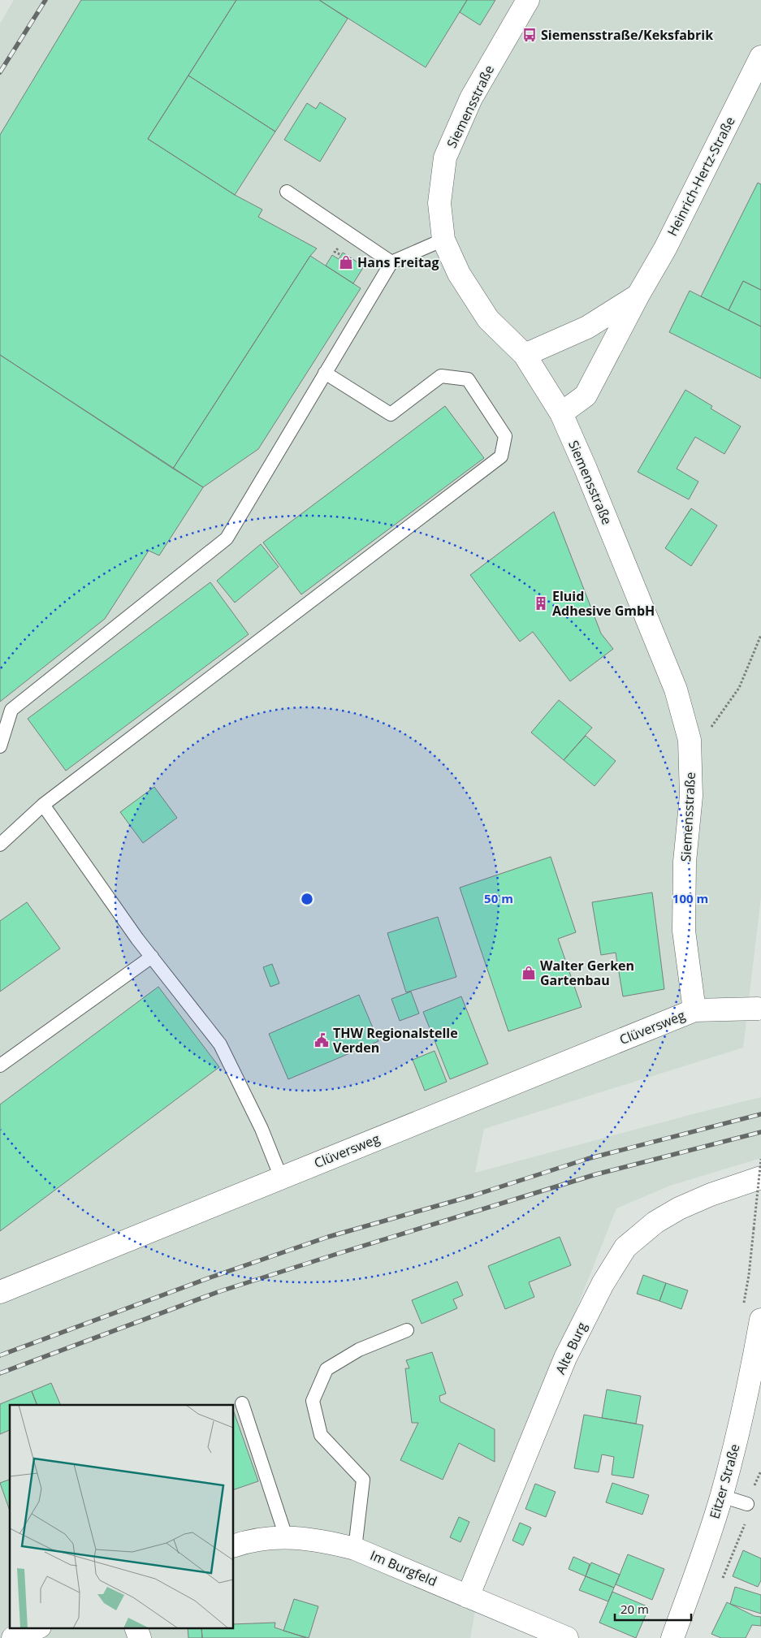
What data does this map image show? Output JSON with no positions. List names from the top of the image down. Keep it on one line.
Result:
{"streets":{"street":["Siemensstraße","Heinrich-Hertz-Straße","Clüversweg","Alte Burg","Eitzer Straße","Im Burgfeld"]},"crossings":[["Siemensstraße","Heinrich-Hertz-Straße"],["Siemensstraße","Clüversweg"],["Alte Burg","Im Burgfeld"]],"places":{"bus stop":["Siemensstraße/Keksfabrik"],"shop":["Hans Freitag","Walter Gerken Gartenbau"],"building":["Eluid Adhesive GmbH"],"public building":["THW Regionalstelle Verden"]},"scale_bar":"20 m","rings":["50 m","100 m"]}
